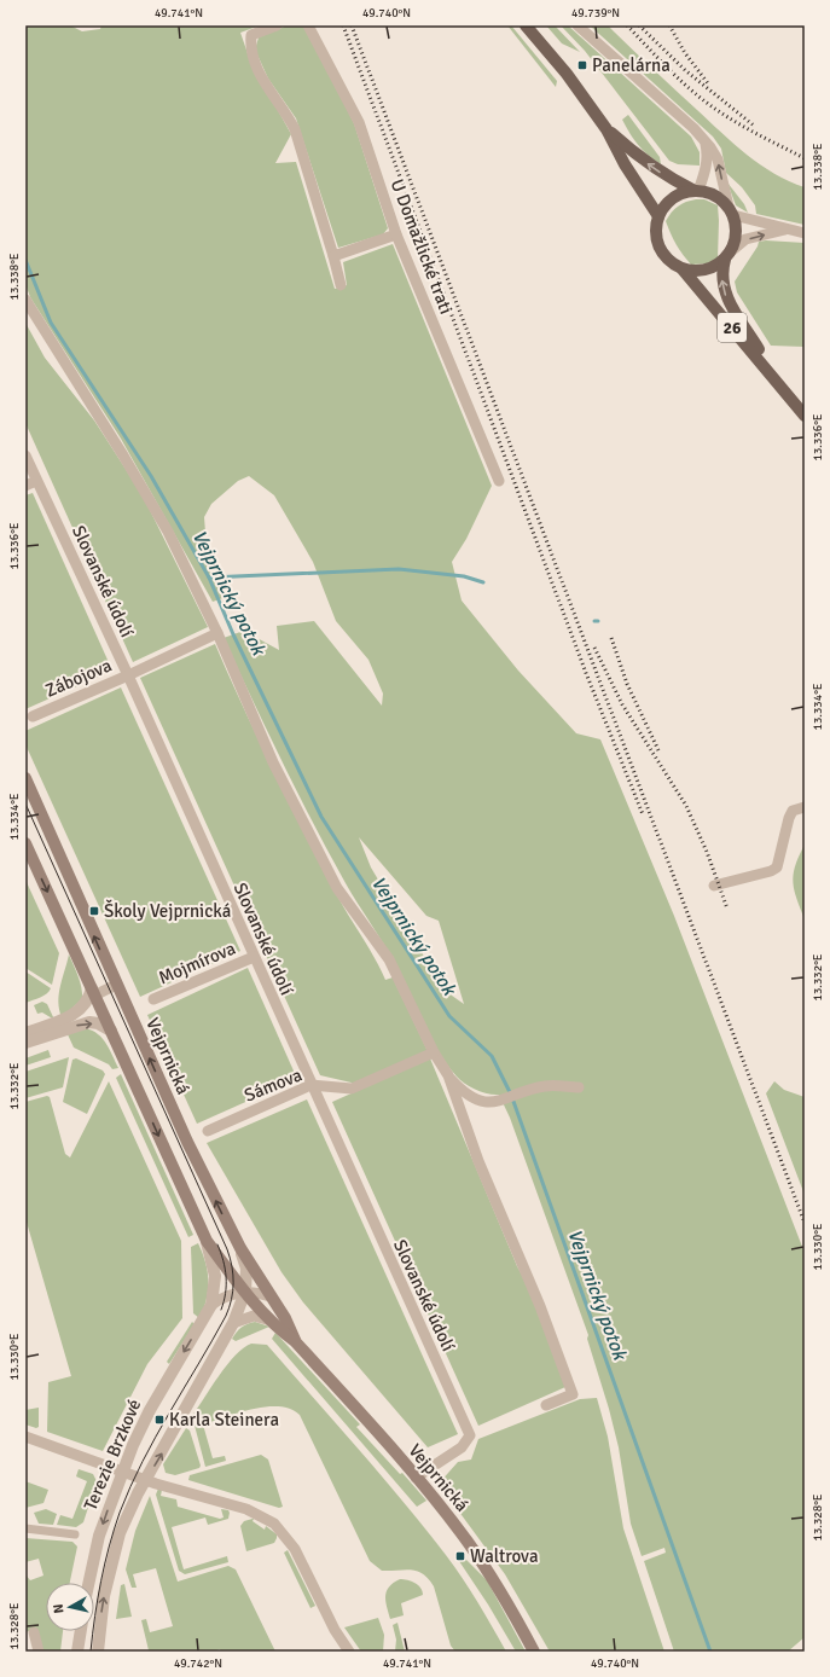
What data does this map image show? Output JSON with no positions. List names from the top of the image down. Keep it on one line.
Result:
{"streets":{"main road":["26","Vejprnická"],"street":["U Domažlické trati","Slovanské údolí","Zábojova","Mojmírova","Sámova","Terezie Brzkové"]},"crossings":[["Slovanské údolí","Zábojova"],["Slovanské údolí","Mojmírova"],["Slovanské údolí","Vejprnická"],["Slovanské údolí","Sámova"],["Vejprnická","Terezie Brzkové"]],"water":["Vejprnický potok"],"places":{"transit":["Panelárna","Školy Vejprnická","Karla Steinera","Waltrova"]},"north":"left","coordinates":["49.741°N","49.740°N","49.739°N","13.338°E","13.336°E","13.334°E","13.332°E","13.330°E","13.328°E","49.742°N"]}
